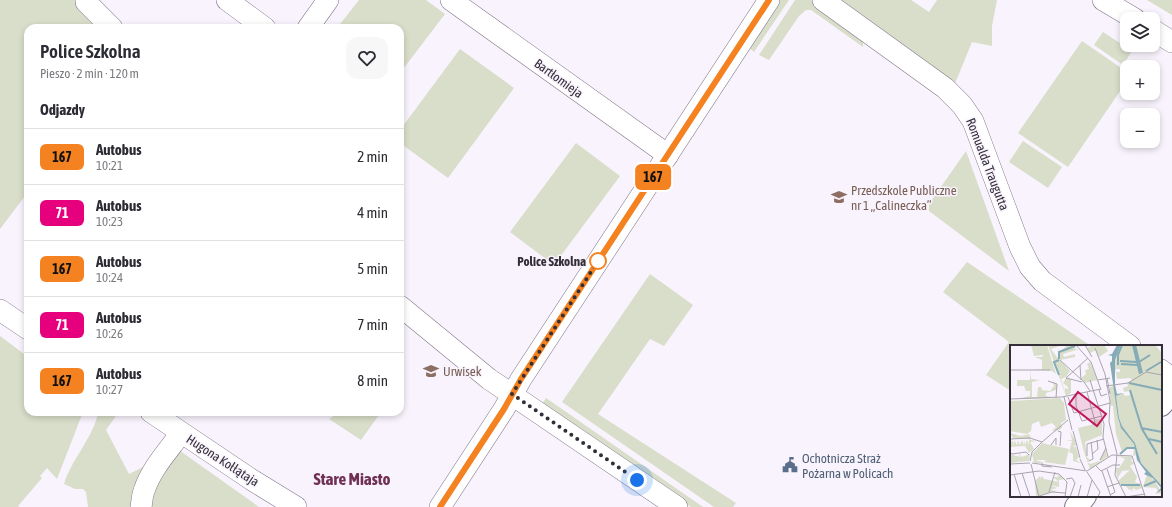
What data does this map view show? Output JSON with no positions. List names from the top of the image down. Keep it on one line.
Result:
{"streets":{"street":["Bartłomieja","Romualda Traugutta","Hugona Kołłątaja"]},"districts":["Stare Miasto"],"places":{"school or university":["Przedszkole Publiczne nr 1 „Calineczka”","Urwisek"],"other":["Police Szkolna"],"public building":["Ochotnicza Straż Pożarna w Policach"]},"lines":["bus line 167"],"page":{"on_map":"167","map_buttons":["+","−"],"heading":[["Police Szkolna","Pieszo · 2 min · 120 m"],"Odjazdy"],"list":[{"mark":"167","name":"Autobus","note":"10:21","value":"2 min"},{"mark":"71","name":"Autobus","note":"10:23","value":"4 min"},{"mark":"167","name":"Autobus","note":"10:24","value":"5 min"},{"mark":"71","name":"Autobus","note":"10:26","value":"7 min"},{"mark":"167","name":"Autobus","note":"10:27","value":"8 min"}]}}
